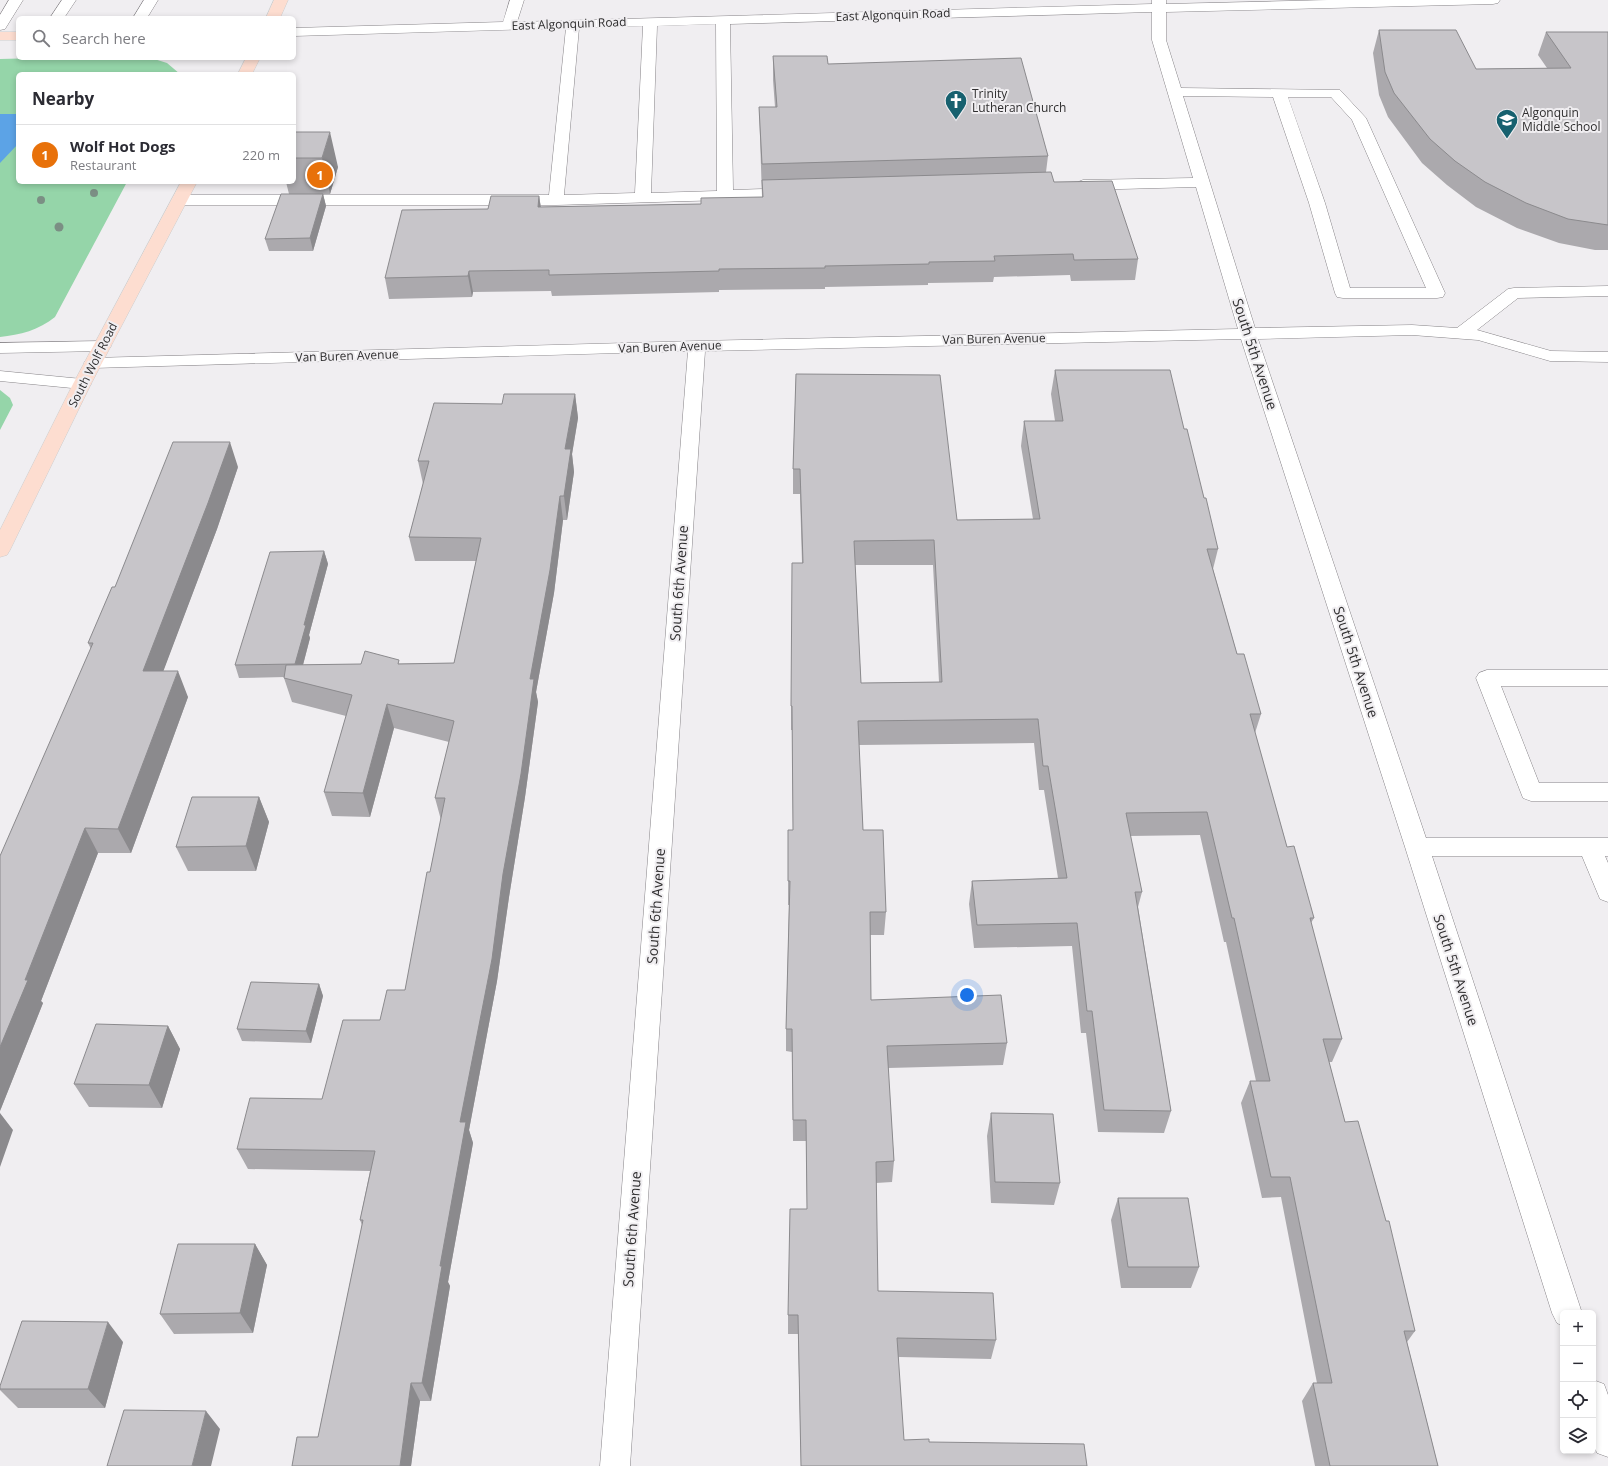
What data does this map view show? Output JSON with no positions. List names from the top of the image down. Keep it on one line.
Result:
{"streets":{"main road":["South Wolf Road"],"street":["East Algonquin Road","Van Buren Avenue","South 5th Avenue","South 6th Avenue"]},"crossings":[["East Algonquin Road","South 5th Avenue"],["Van Buren Avenue","South 5th Avenue"],["Van Buren Avenue","South Wolf Road"],["Van Buren Avenue","South 6th Avenue"]],"places":{"church":["Trinity Lutheran Church"],"school or university":["Algonquin Middle School"]},"page":{"search":"Search here","heading":"Nearby","list":[{"mark":"1","name":"Wolf Hot Dogs","note":"Restaurant","value":"220 m"}],"pins":"1","map_buttons":["+","−"]}}
